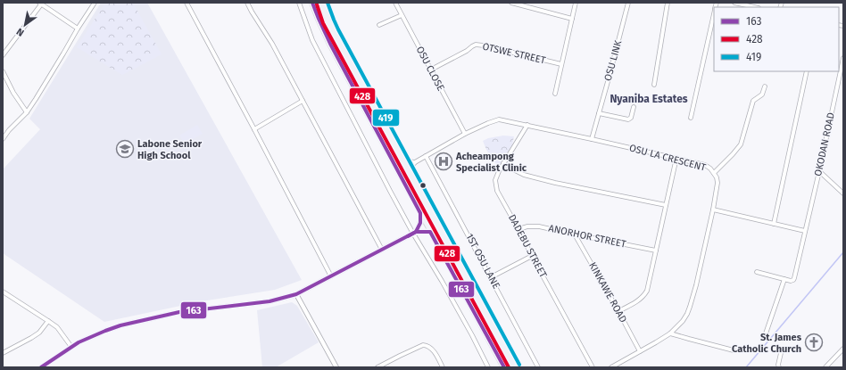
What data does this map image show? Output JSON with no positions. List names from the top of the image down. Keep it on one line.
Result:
{"streets":{"street":["OTSWE STREET","OSU LINK","OSU CLOSE","OKODAN ROAD","OSU LA CRESCENT","ANORHOR STREET","DADEBU STREET","1ST OSU LANE","KINKAWE ROAD"]},"crossings":[["OTSWE STREET","OSU CLOSE"],["OSU LINK","OSU LA CRESCENT"],["OSU CLOSE","OSU LA CRESCENT"],["OSU LA CRESCENT","DADEBU STREET"],["OSU LA CRESCENT","1ST OSU LANE"],["OSU LA CRESCENT","KINKAWE ROAD"],["ANORHOR STREET","DADEBU STREET"],["ANORHOR STREET","KINKAWE ROAD"]],"districts":["Nyaniba Estates"],"places":{"school or university":["Labone Senior High School"],"hospital":["Acheampong Specialist Clinic"],"church":["St. James Catholic Church"]},"lines":["transit line 163","transit line 419","transit line 428"],"legend":["163","428","419"],"north":"bottom left"}
